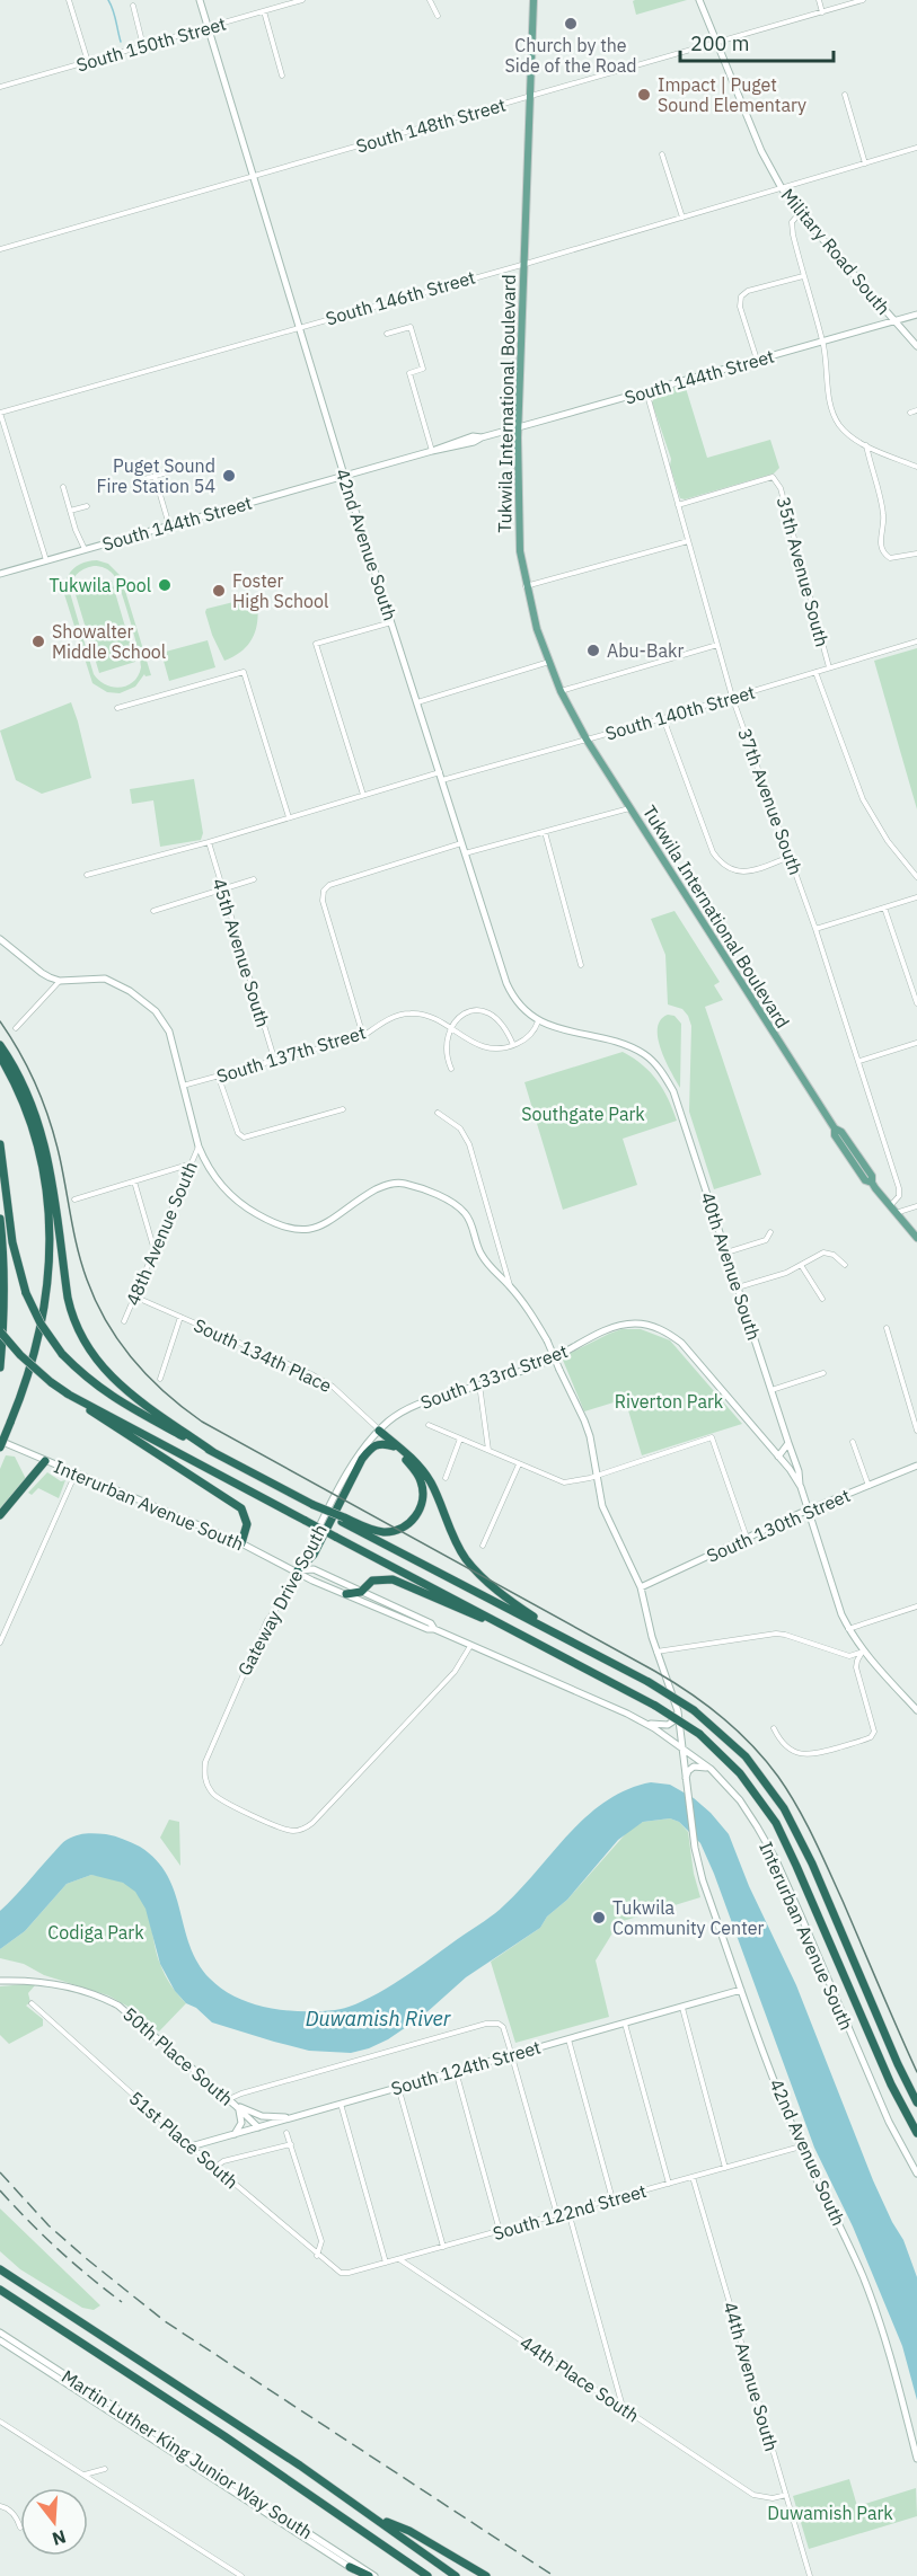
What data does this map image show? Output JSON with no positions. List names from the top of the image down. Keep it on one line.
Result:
{"streets":{"main road":["Tukwila International Boulevard"],"street":["South 150th Street","South 148th Street","Military Road South","South 146th Street","South 144th Street","42nd Avenue South","35th Avenue South","South 140th Street","37th Avenue South","45th Avenue South","South 137th Street","48th Avenue South","40th Avenue South","South 134th Place","South 133rd Street","Interurban Avenue South","South 130th Street","Gateway Drive South","50th Place South","South 124th Street","51st Place South","South 122nd Street","44th Avenue South","44th Place South","Martin Luther King Junior Way South"]},"crossings":[["South 150th Street","42nd Avenue South"],["South 148th Street","Military Road South"],["South 148th Street","Tukwila International Boulevard"],["South 148th Street","42nd Avenue South"],["Military Road South","South 146th Street"],["Military Road South","South 144th Street"],["South 146th Street","Tukwila International Boulevard"],["South 146th Street","42nd Avenue South"],["South 144th Street","Tukwila International Boulevard"],["South 144th Street","42nd Avenue South"],["South 144th Street","37th Avenue South"],["Tukwila International Boulevard","South 140th Street"],["Tukwila International Boulevard","37th Avenue South"],["42nd Avenue South","South 140th Street"],["42nd Avenue South","40th Avenue South"],["42nd Avenue South","South 124th Street"],["42nd Avenue South","South 122nd Street"],["35th Avenue South","South 140th Street"],["35th Avenue South","37th Avenue South"],["South 140th Street","37th Avenue South"],["45th Avenue South","South 137th Street"],["48th Avenue South","South 134th Place"],["40th Avenue South","South 130th Street"],["South 134th Place","South 133rd Street"],["South 134th Place","Gateway Drive South"],["South 133rd Street","Gateway Drive South"],["Interurban Avenue South","Gateway Drive South"],["50th Place South","South 124th Street"],["South 124th Street","51st Place South"],["51st Place South","South 122nd Street"],["South 122nd Street","44th Avenue South"],["South 122nd Street","44th Place South"],["44th Avenue South","44th Place South"]],"water":["Duwamish River"],"parks":["Southgate Park","Riverton Park","Codiga Park","Duwamish Park"],"places":["Church by the Side of the Road","Impact | Puget Sound Elementary","Puget Sound Fire Station 54","Tukwila Pool","Foster High School","Showalter Middle School","Abu-Bakr","Tukwila Community Center"],"scale_bar":"200 m","north":"bottom"}
